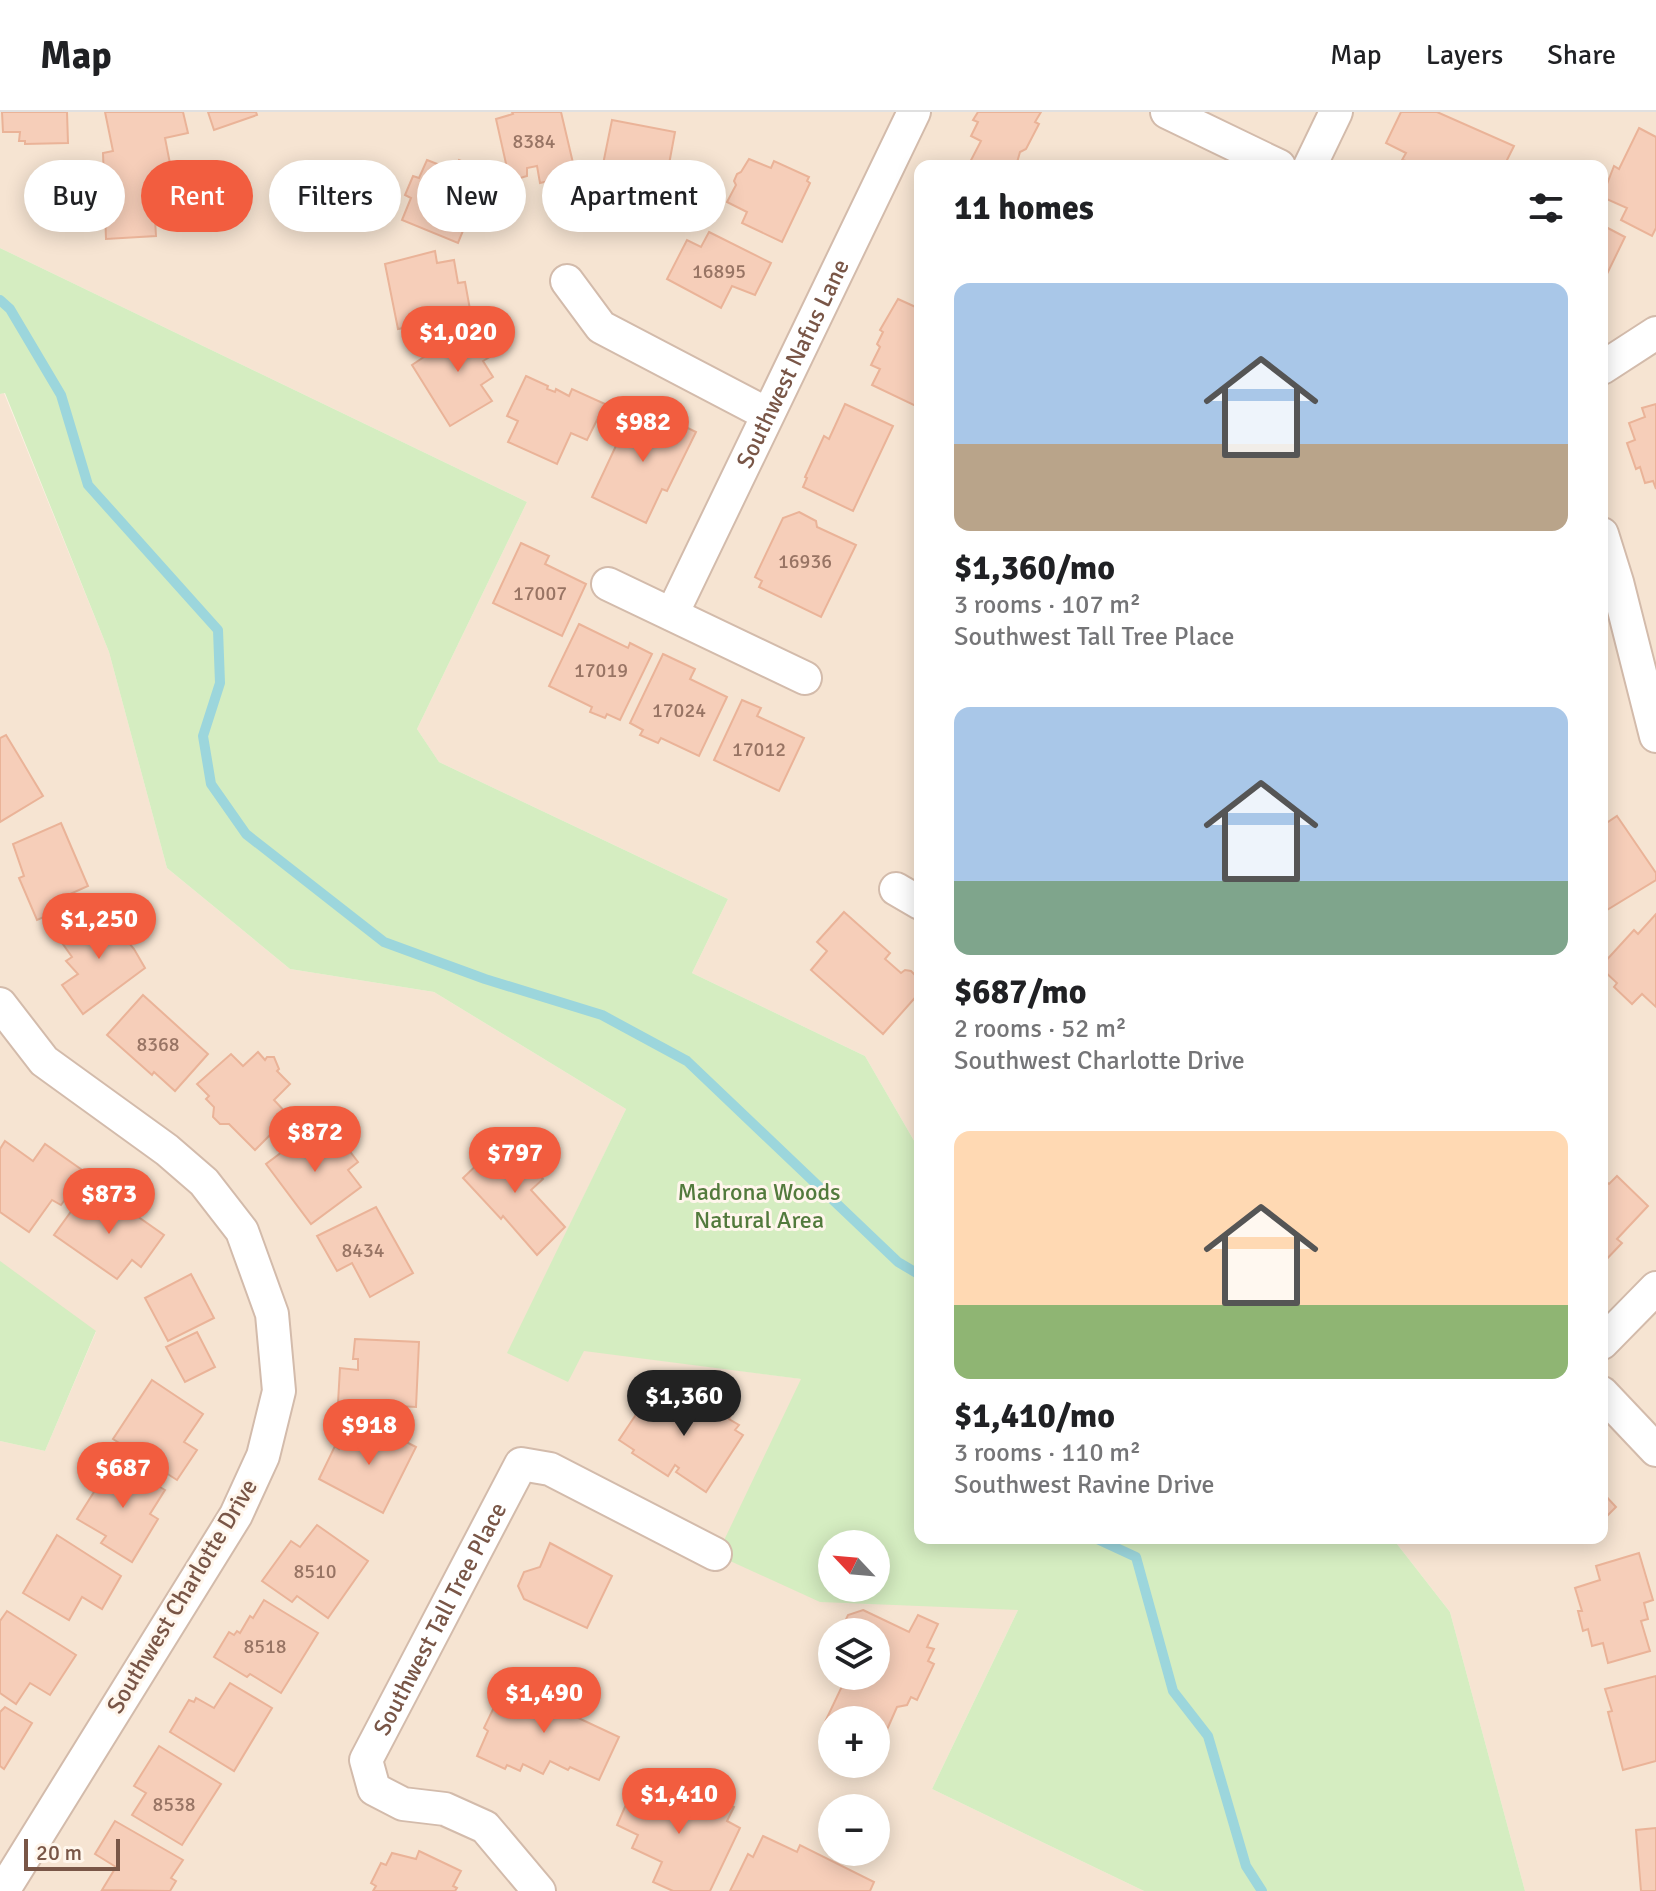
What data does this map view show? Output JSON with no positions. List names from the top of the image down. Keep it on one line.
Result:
{"streets":{"street":["Southwest Nafus Lane","Southwest Charlotte Drive","Southwest Tall Tree Place"]},"parks":["Madrona Woods Natural Area"],"house_numbers":["8384","16895","16936","17007","17019","17024","17012","8368","8434","8510","8518","8538"],"scale_bar":"20 m","north":"top left","page":{"header":"Map","nav":["Map","Layers","Share"],"chip":["Buy","Rent","Filters","New","Apartment"],"heading":"11 homes","list":[{"name":"$1,360/mo","note":"3 rooms · 107 m² · Southwest Tall Tree Place"},{"name":"$687/mo","note":"2 rooms · 52 m² · Southwest Charlotte Drive"},{"name":"$1,410/mo","note":"3 rooms · 110 m² · Southwest Ravine Drive"}],"price":["$1,020","$982","$1,250","$872","$797","$873","$1,360","$918","$687","$1,490","$1,410"],"map_buttons":["+","−"],"scale":"20 m"}}
